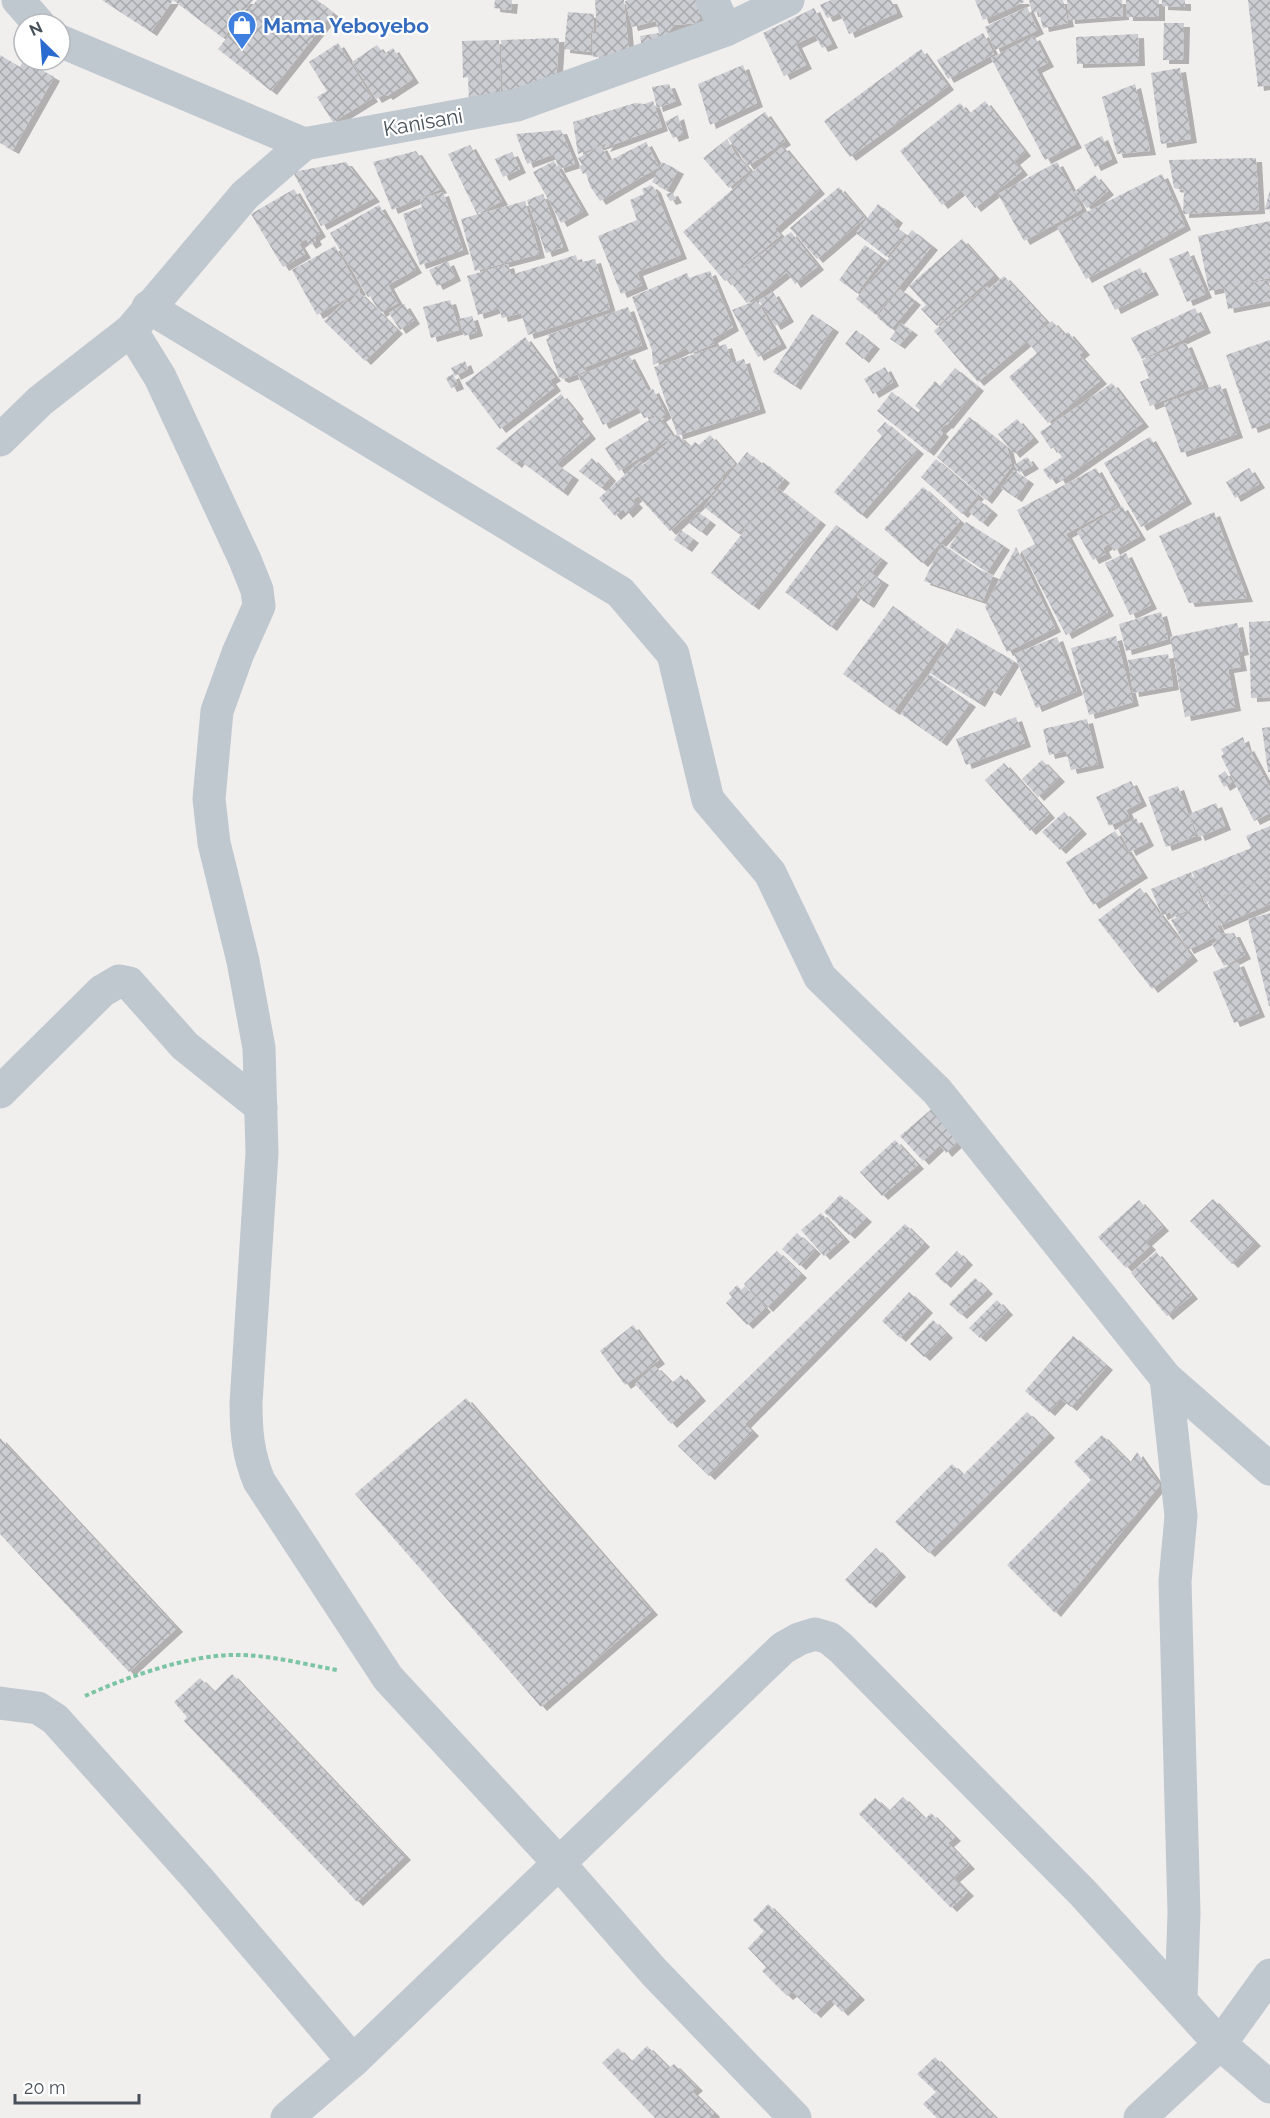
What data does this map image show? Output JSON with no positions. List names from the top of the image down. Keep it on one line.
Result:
{"streets":{"street":["Kanisani"]},"places":{"shop":["Mama Yeboyebo"]},"scale_bar":"20 m","north":"top left"}
